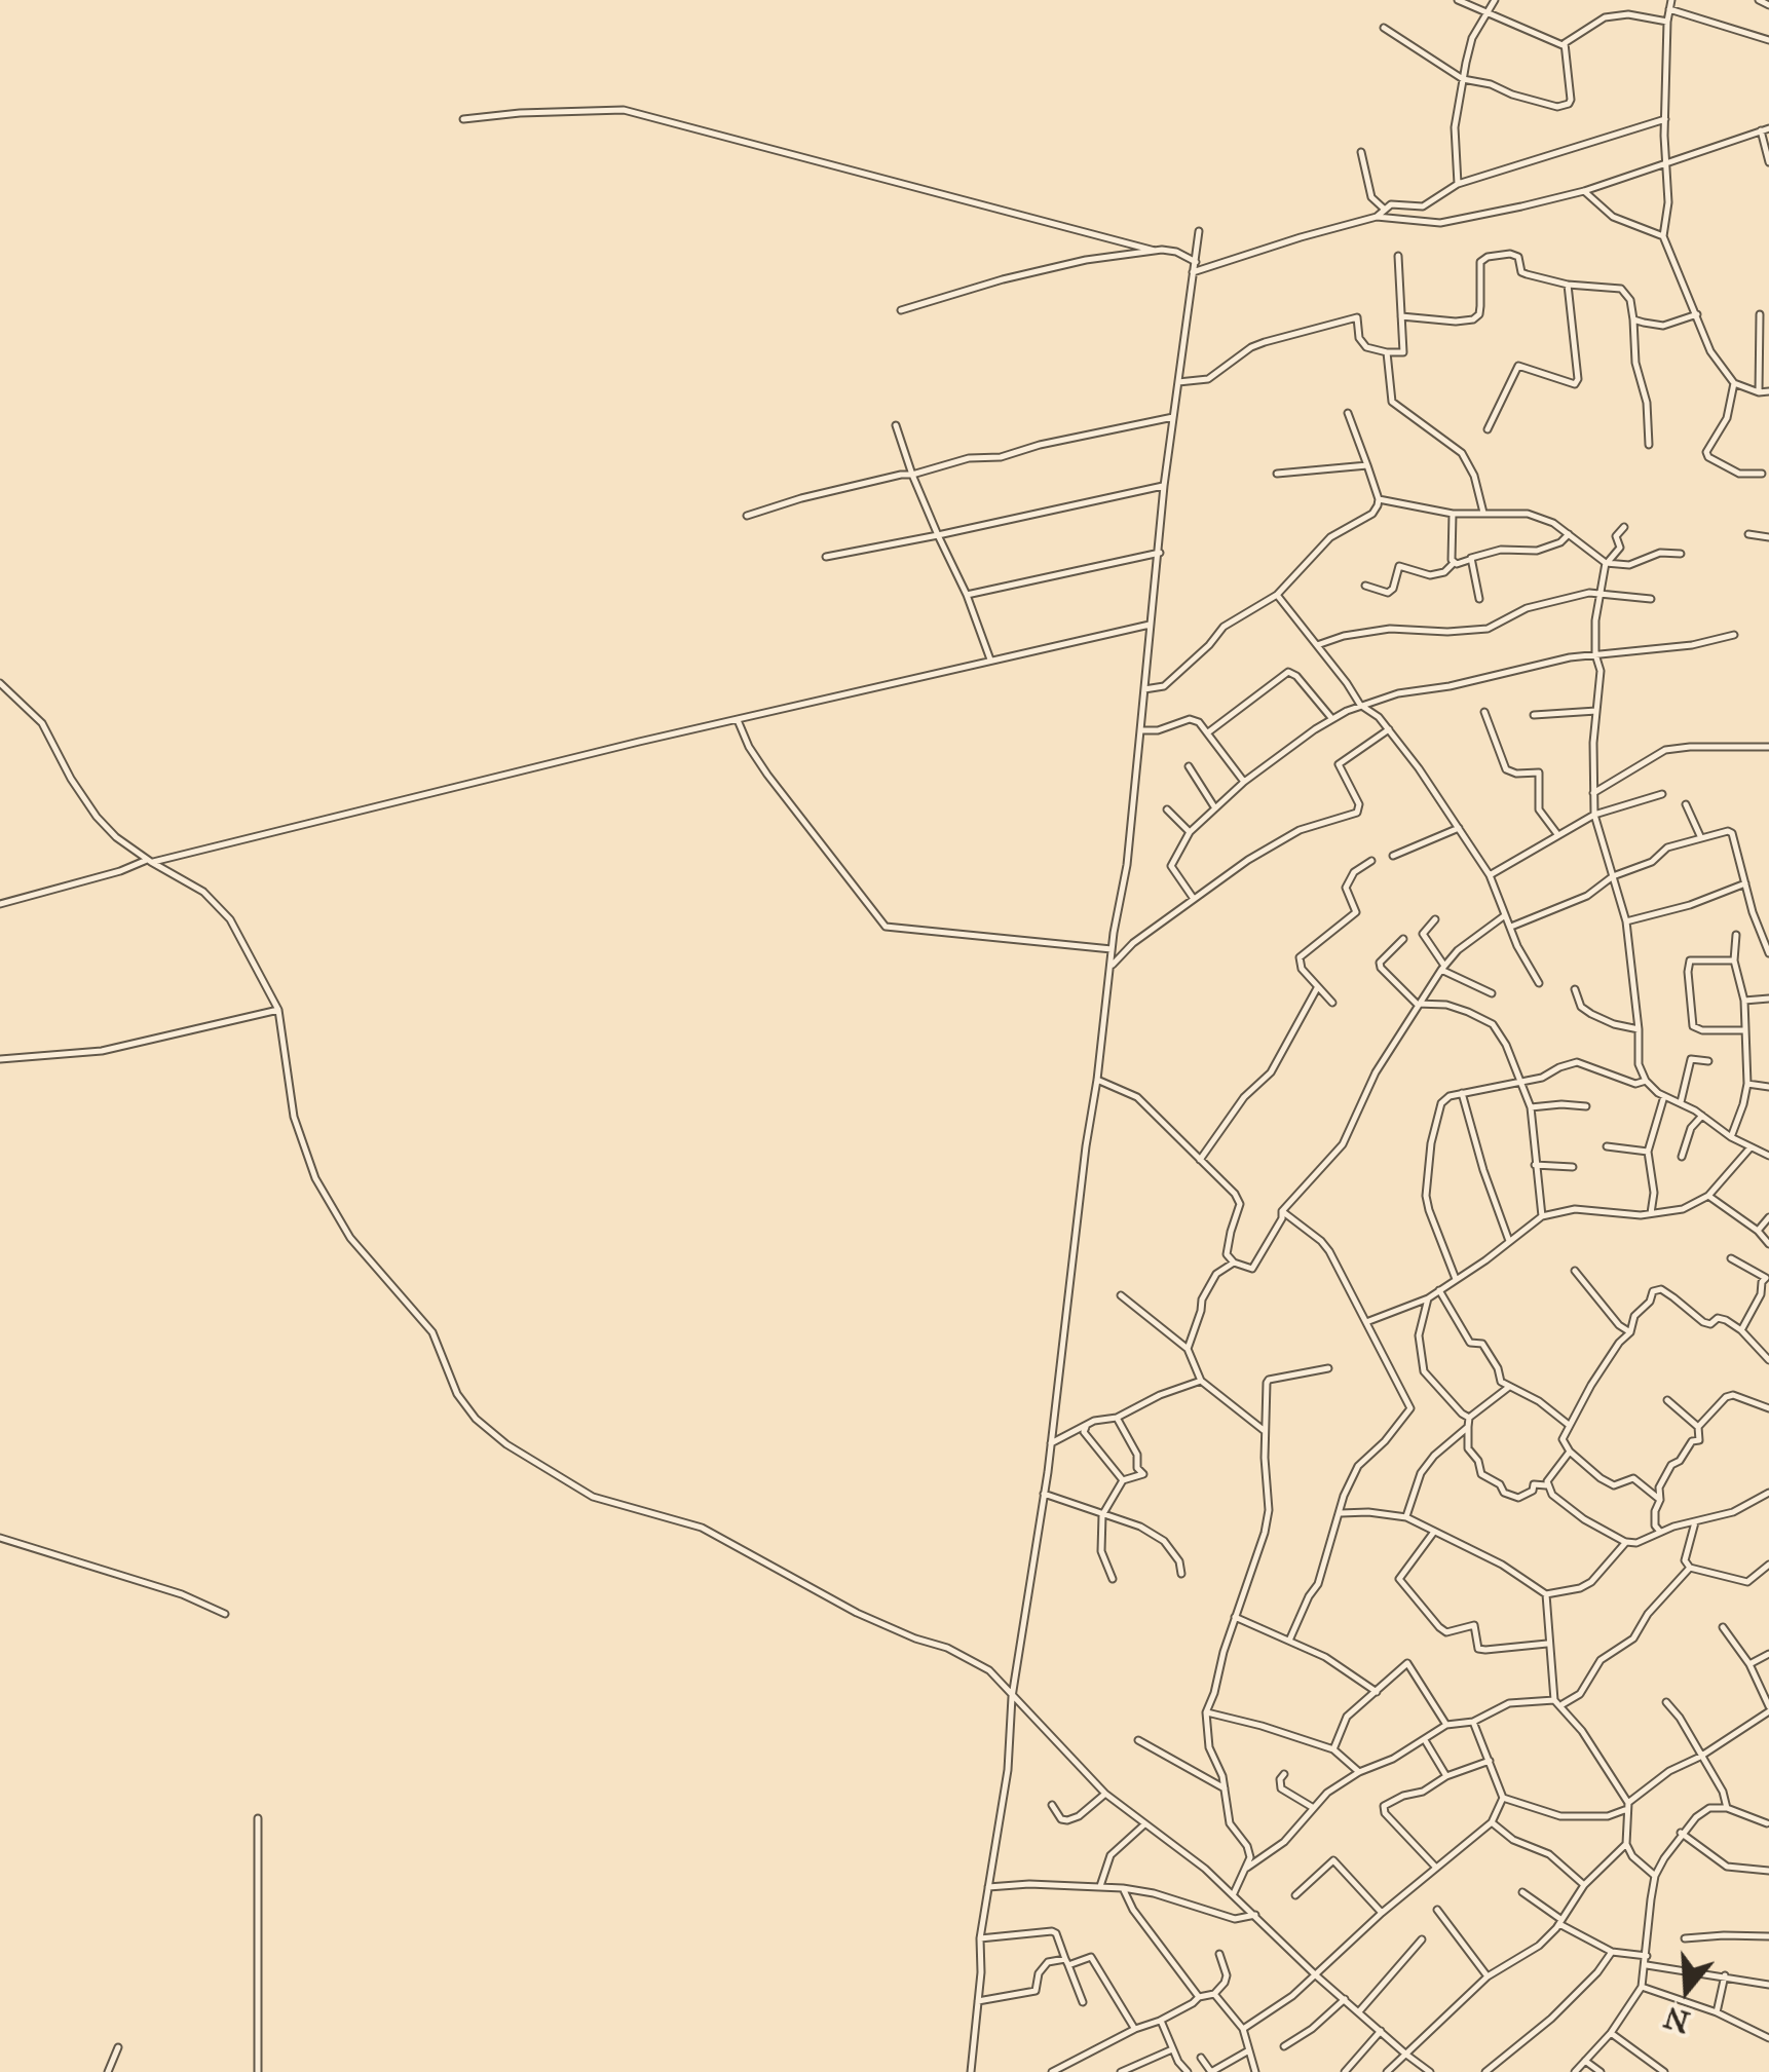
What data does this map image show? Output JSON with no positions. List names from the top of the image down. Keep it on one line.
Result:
{"north":"bottom"}
